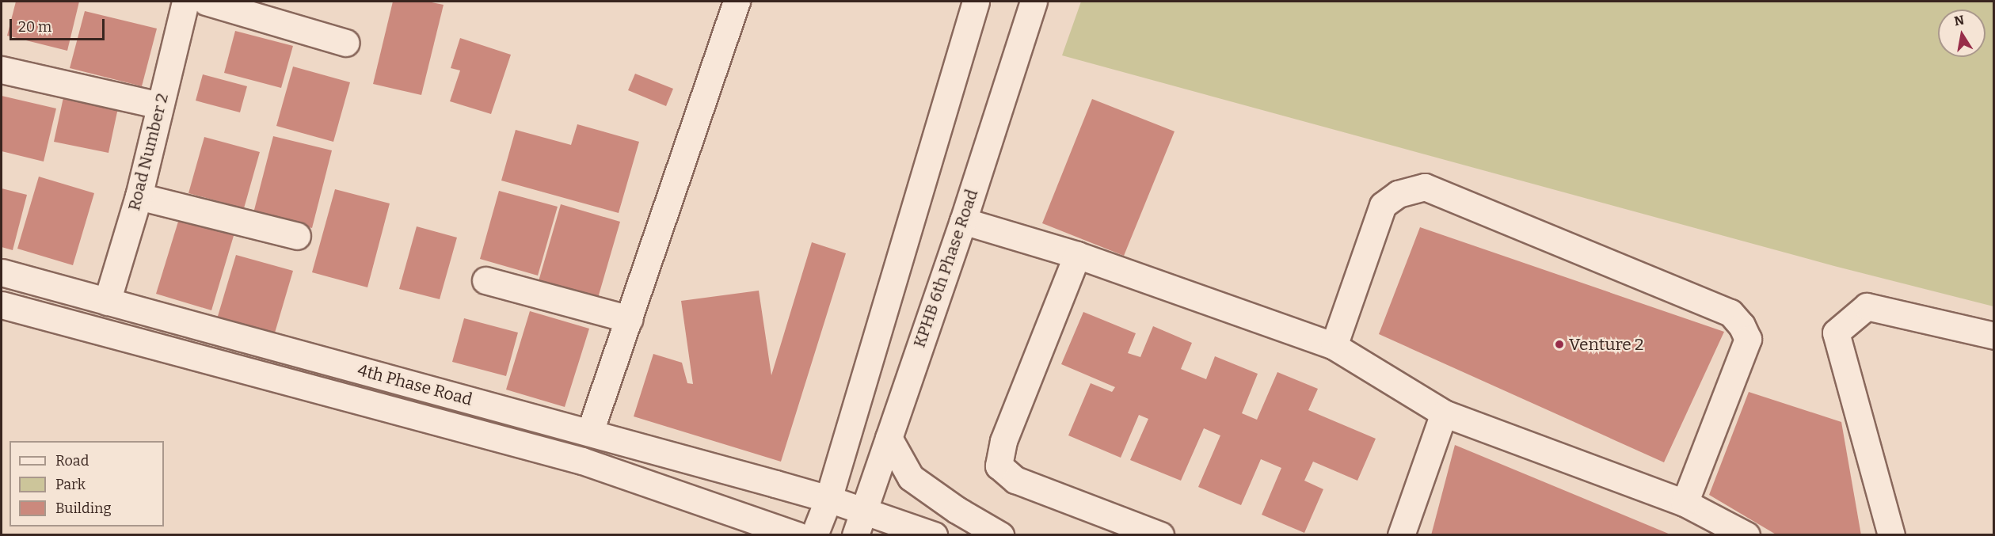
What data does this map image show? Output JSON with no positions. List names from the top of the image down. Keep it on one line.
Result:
{"streets":{"street":["Road Number 2","KPHB 6th Phase Road","4th Phase Road"]},"crossings":[["Road Number 2","4th Phase Road"],["KPHB 6th Phase Road","4th Phase Road"]],"places":["Venture 2"],"legend":["Road","Park","Building"],"scale_bar":"20 m","north":"top"}
